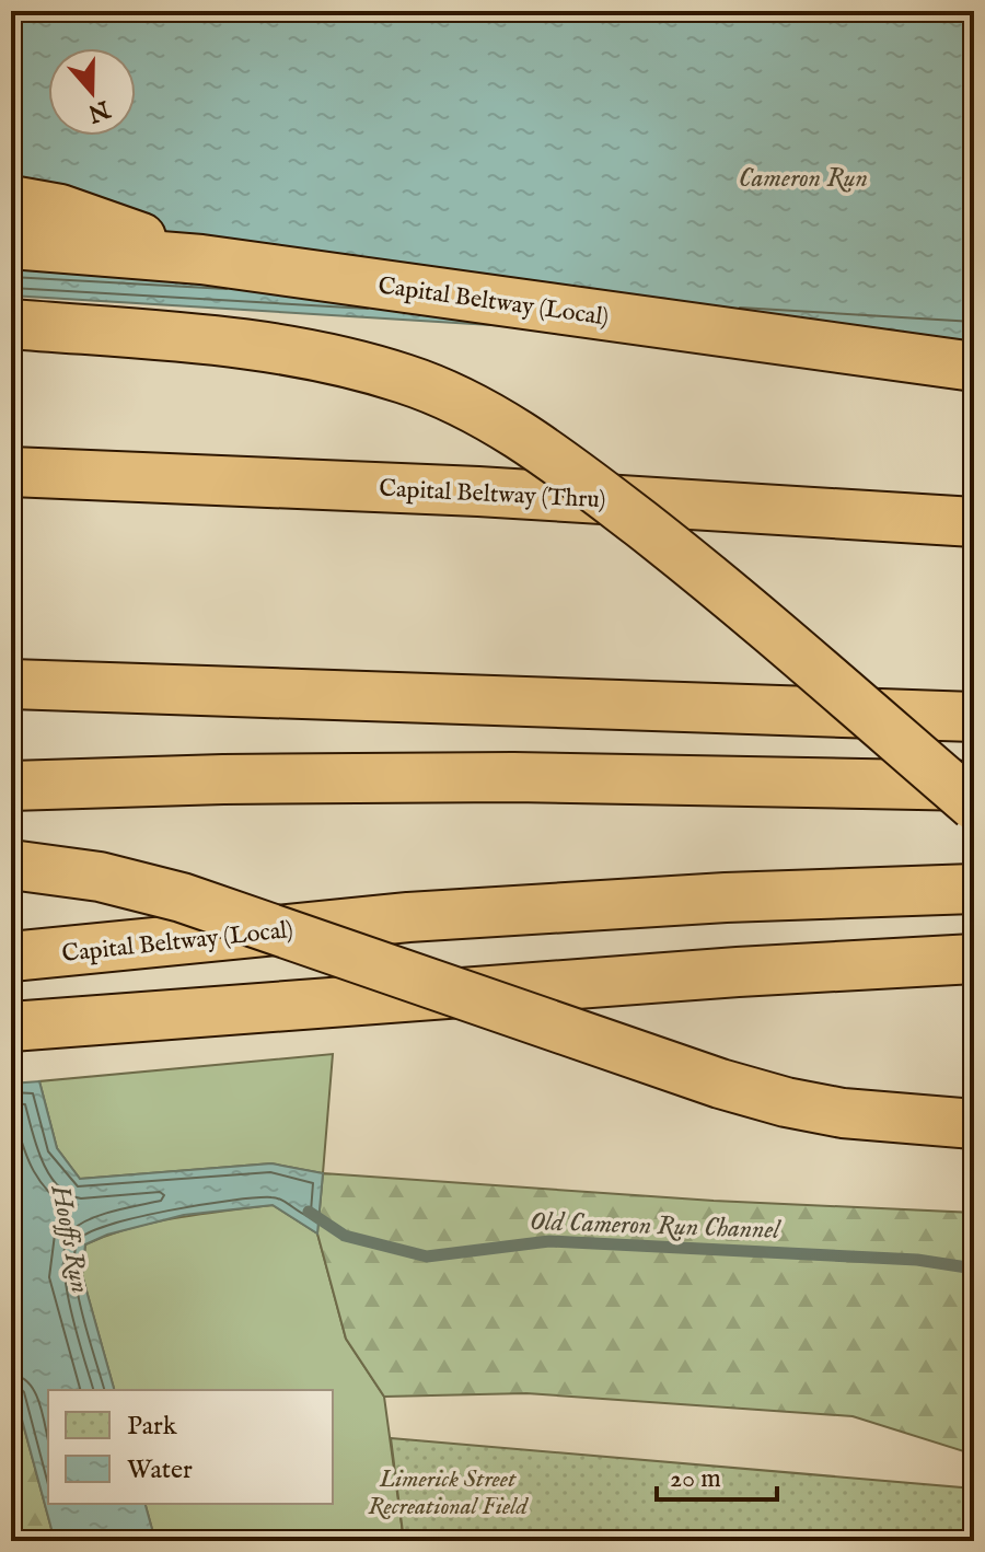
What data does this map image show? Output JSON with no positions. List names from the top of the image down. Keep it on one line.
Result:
{"streets":{"highway":["Capital Beltway (Local)","Capital Beltway (Thru)"]},"water":["Cameron Run","Old Cameron Run Channel","Hooffs Run"],"parks":["Limerick Street Recreational Field"],"legend":["Park","Water"],"scale_bar":"20 m","north":"bottom"}
